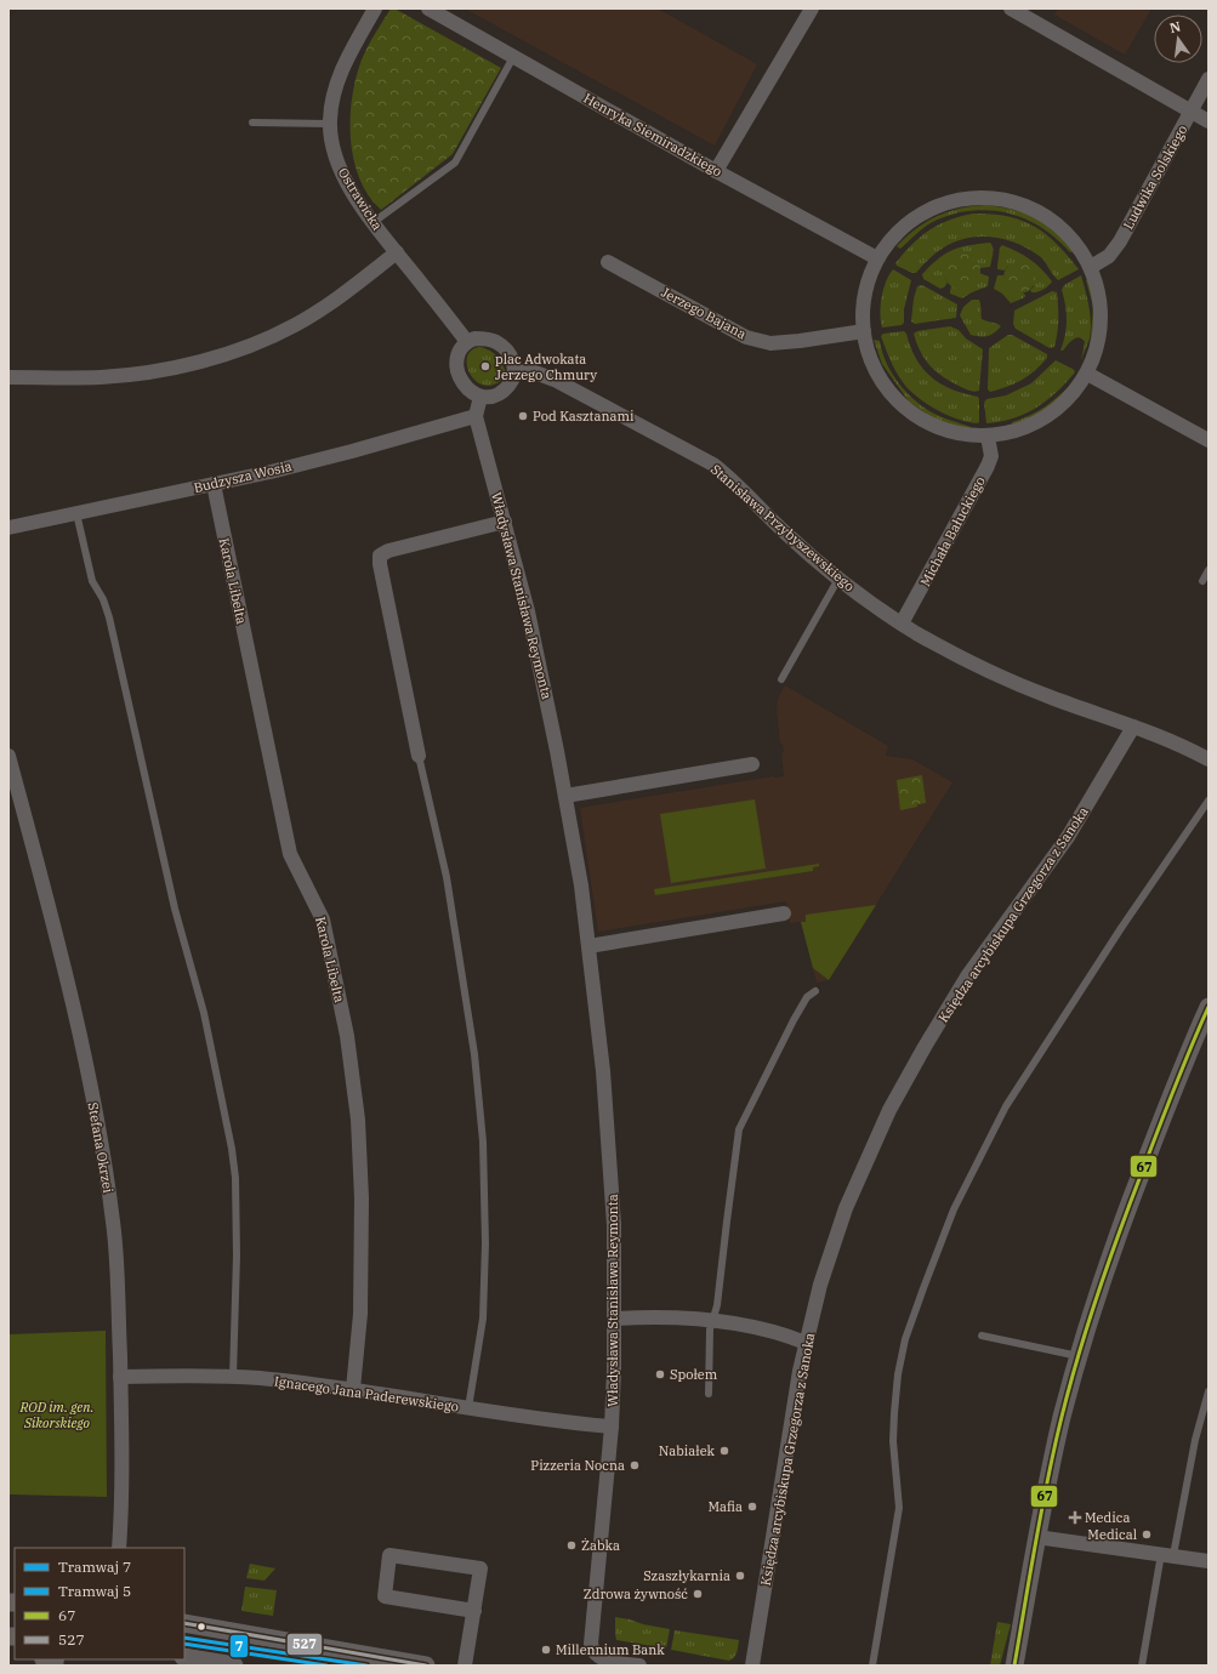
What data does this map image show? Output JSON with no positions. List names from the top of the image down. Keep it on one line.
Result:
{"streets":{"street":["Henryka Siemiradzkiego","Ludwika Solskiego","Ostrawicka","Jerzego Bajana","Budzysza Wosia","Stanisława Przybyszewskiego","Michała Bałuckiego","Karola Libelta","Władysława Stanisława Reymonta","Księdza arcybiskupa Grzegorza z Sanoka","Stefana Okrzei","Ignacego Jana Paderewskiego"]},"crossings":[["Ostrawicka","Stanisława Przybyszewskiego"],["Ostrawicka","Władysława Stanisława Reymonta"],["Budzysza Wosia","Karola Libelta"],["Budzysza Wosia","Władysława Stanisława Reymonta"],["Stanisława Przybyszewskiego","Michała Bałuckiego"],["Stanisława Przybyszewskiego","Władysława Stanisława Reymonta"],["Stanisława Przybyszewskiego","Księdza arcybiskupa Grzegorza z Sanoka"],["Karola Libelta","Ignacego Jana Paderewskiego"],["Władysława Stanisława Reymonta","Ignacego Jana Paderewskiego"],["Stefana Okrzei","Ignacego Jana Paderewskiego"]],"parks":["ROD im. gen. Sikorskiego"],"places":{"other":["plac Adwokata Jerzego Chmury","Pod Kasztanami","Społem","Nabiałek","Pizzeria Nocna","Mafia","Medical","Żabka","Szaszłykarnia","Zdrowa żywność","Millennium Bank"],"health":["Medica"]},"lines":["transit line 67","transit line 527","tram line 7","tram line 5"],"legend":["Tramwaj 7","Tramwaj 5","67","527"],"north":"top"}
